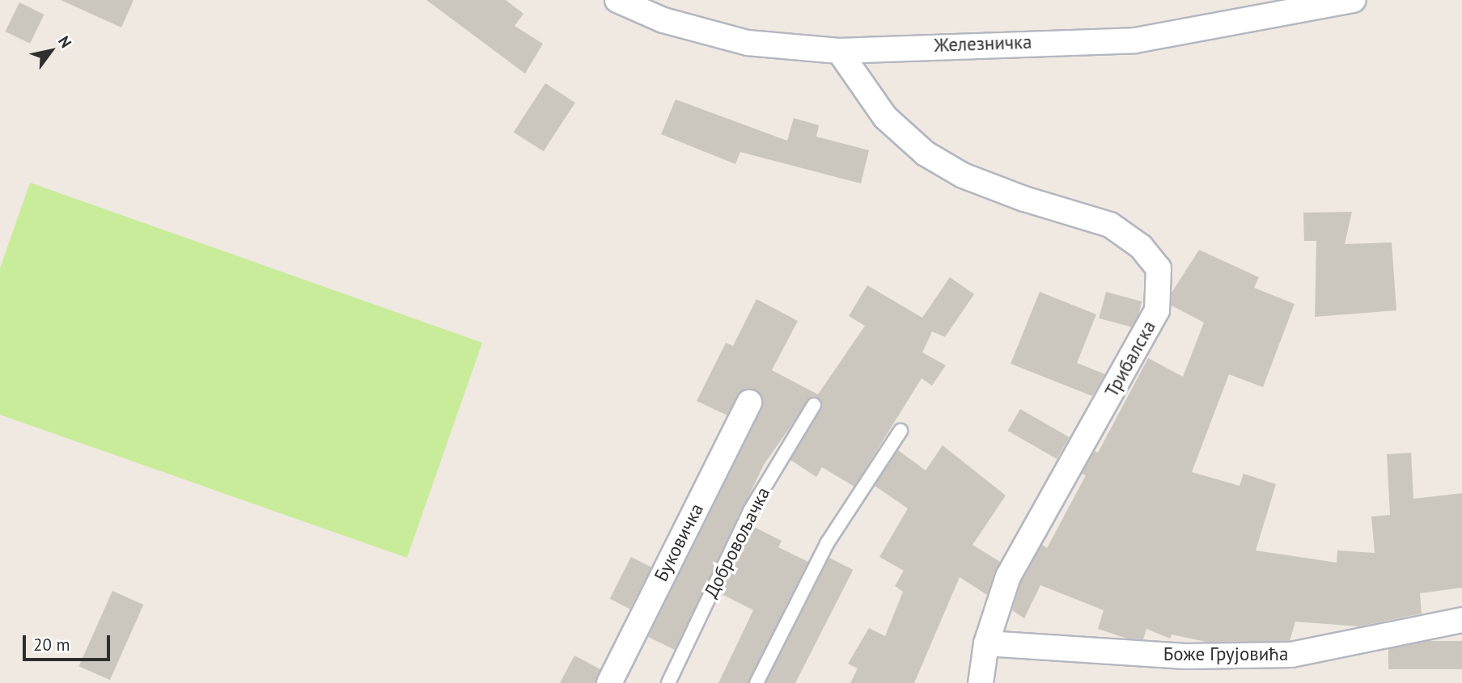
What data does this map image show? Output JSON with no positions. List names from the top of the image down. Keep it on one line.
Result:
{"streets":{"street":["Железничка","Трибалска","Буковичка","Боже Грујовића"],"lane":["Добровољачка"]},"crossings":[["Железничка","Трибалска"],["Трибалска","Боже Грујовића"]],"scale_bar":"20 m","north":"top right"}
